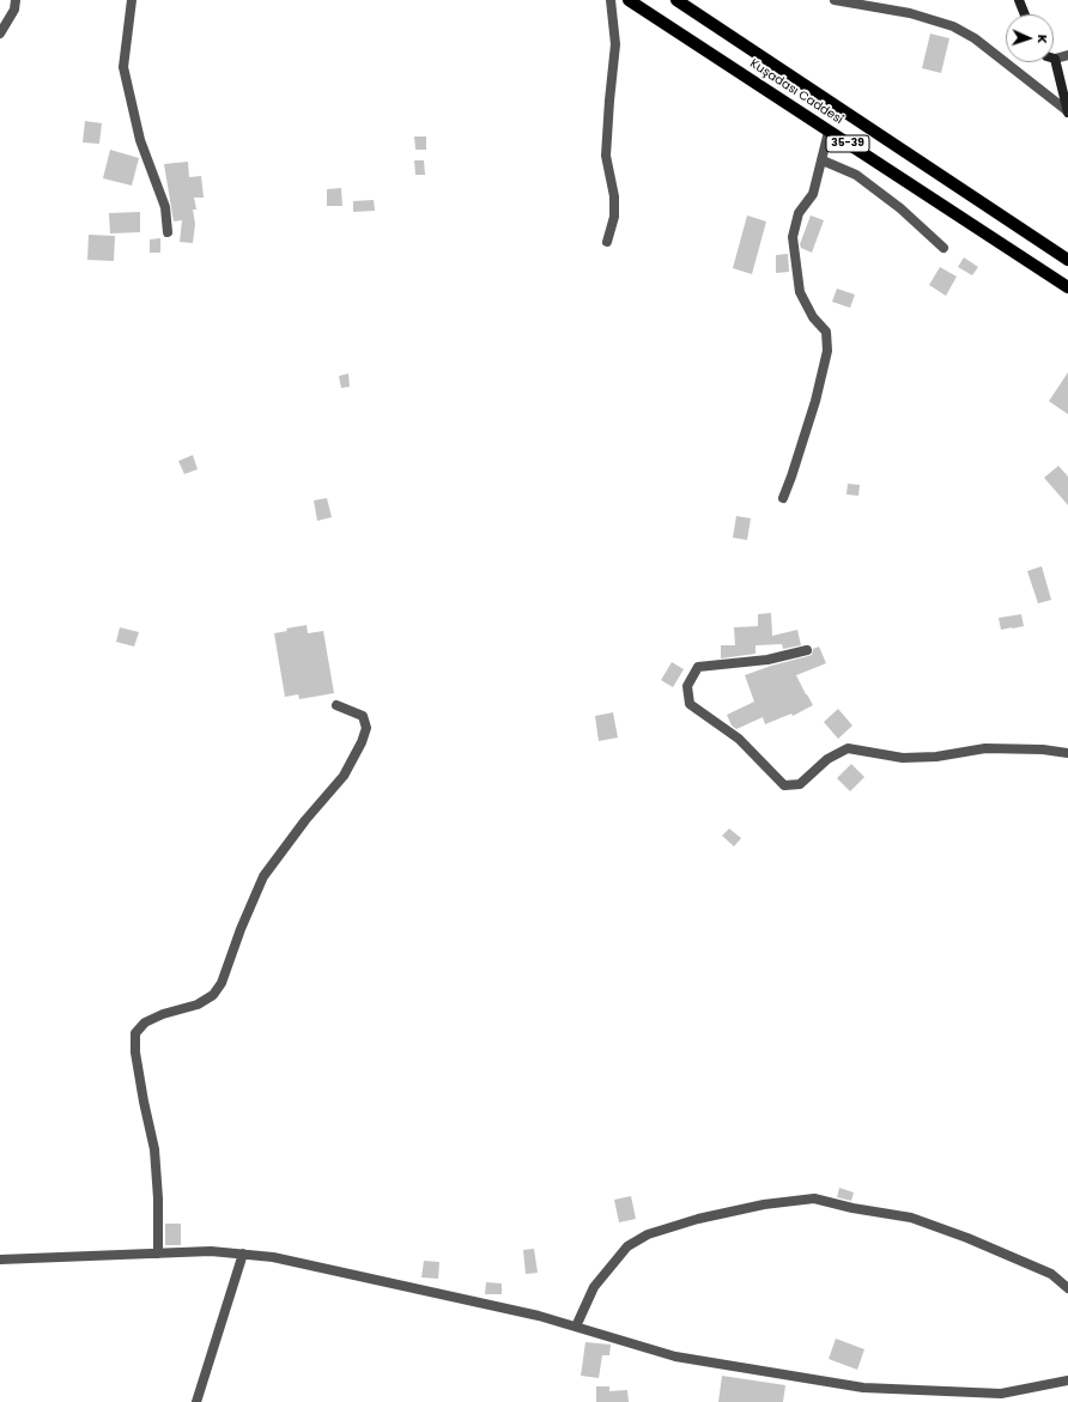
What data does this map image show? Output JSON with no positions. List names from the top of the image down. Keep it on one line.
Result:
{"streets":{"main road":["Kuşadası Caddesi","35-39"]},"north":"right"}
